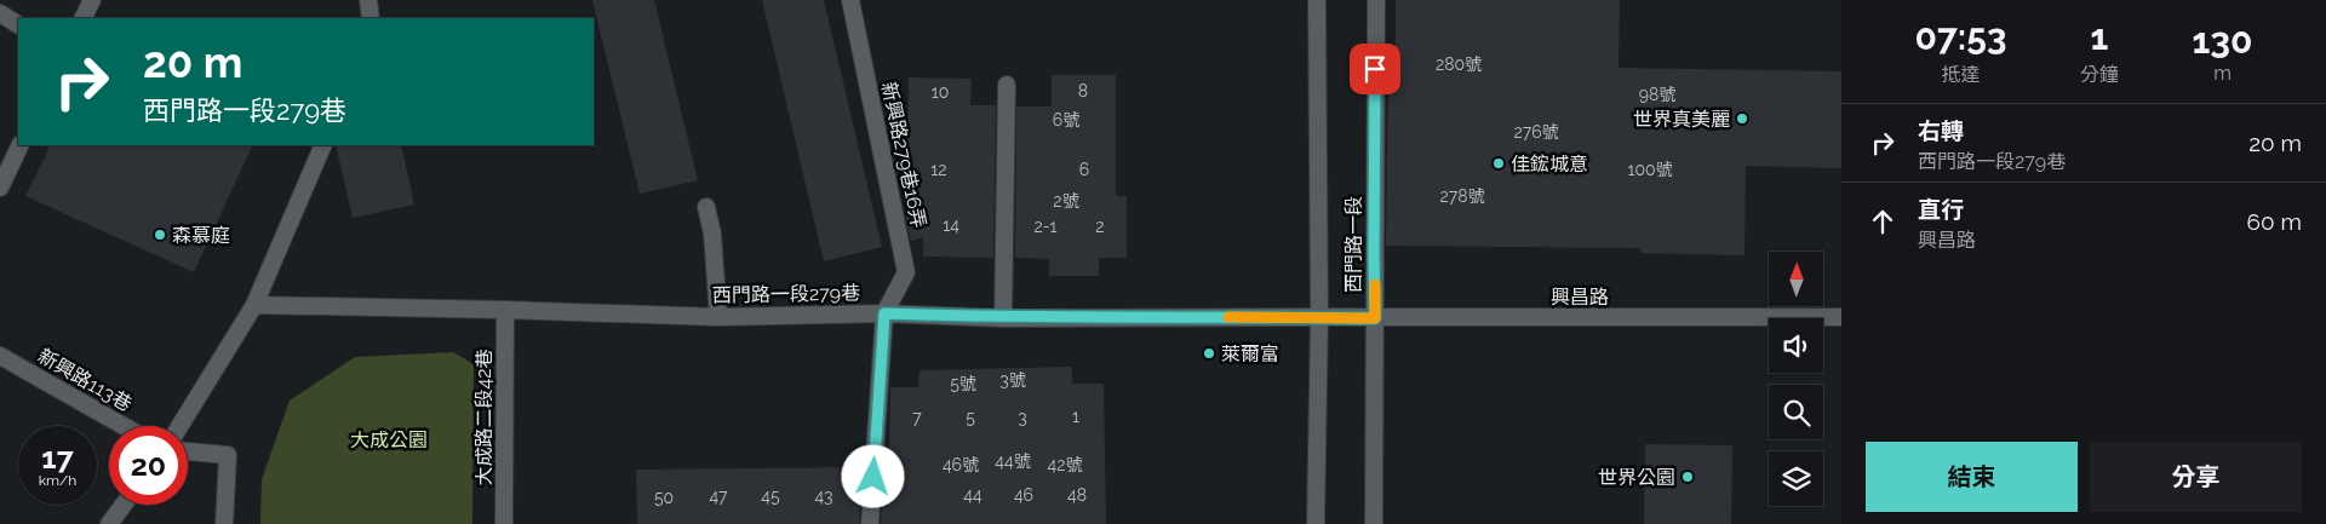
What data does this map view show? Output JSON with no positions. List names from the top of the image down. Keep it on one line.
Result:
{"streets":{"street":["新興路279巷16弄","西門路一段","西門路一段279巷","興昌路","新興路113巷","大成路二段42巷"]},"crossings":[["新興路279巷16弄","西門路一段279巷"],["西門路一段","西門路一段279巷"],["西門路一段","興昌路"],["西門路一段279巷","興昌路"],["西門路一段279巷","大成路二段42巷"]],"parks":["大成公園"],"places":["世界真美麗","佳鋐城意","森慕庭","萊爾富","世界公園"],"house_numbers":["280號","8","10","98號","6號","276號","12","6","100號","278號","2號","14","2-1","2","3號","5號","1","7","5","3","44號","46號","42號","44","46","48","47","45","43","50"],"north":"top","page":{"eta":["07:53","抵達","1","分鐘","130","m"],"turn":["20 m","西門路一段279巷"],"list":[{"name":"右轉","note":"西門路一段279巷","value":"20 m"},{"name":"直行","note":"興昌路","value":"60 m"}],"speed":"17 km/h","limit":"20","buttons":["結束","分享"]}}
